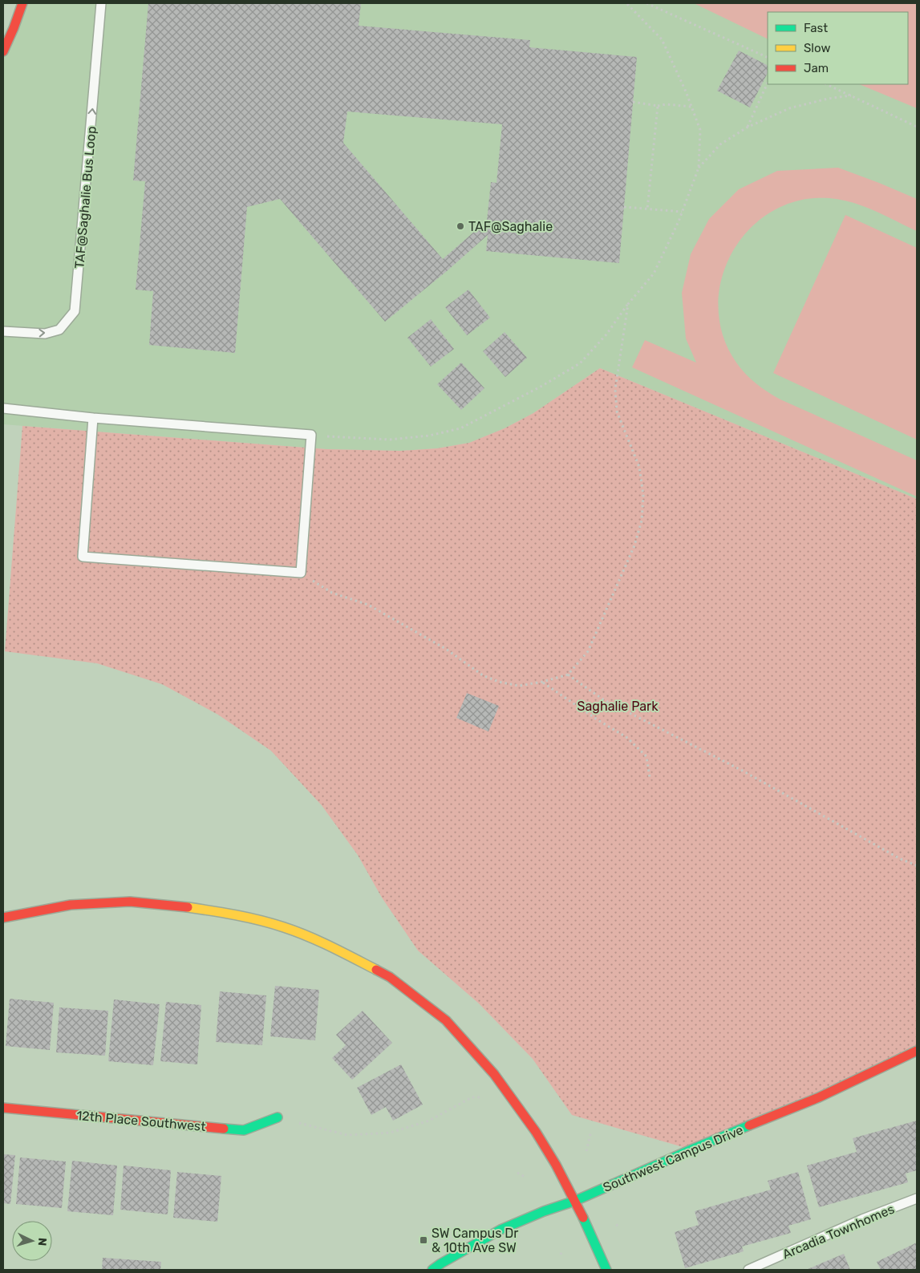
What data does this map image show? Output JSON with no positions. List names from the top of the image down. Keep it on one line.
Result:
{"streets":{"street":["12th Place Southwest","Southwest Campus Drive"],"lane":["TAF@Saghalie Bus Loop","Arcadia Townhomes"]},"one_way":["TAF@Saghalie Bus Loop"],"parks":["Saghalie Park"],"places":{"other":["TAF@Saghalie"],"transit":["SW Campus Dr & 10th Ave SW"]},"legend":["Fast","Slow","Jam"],"north":"right"}
